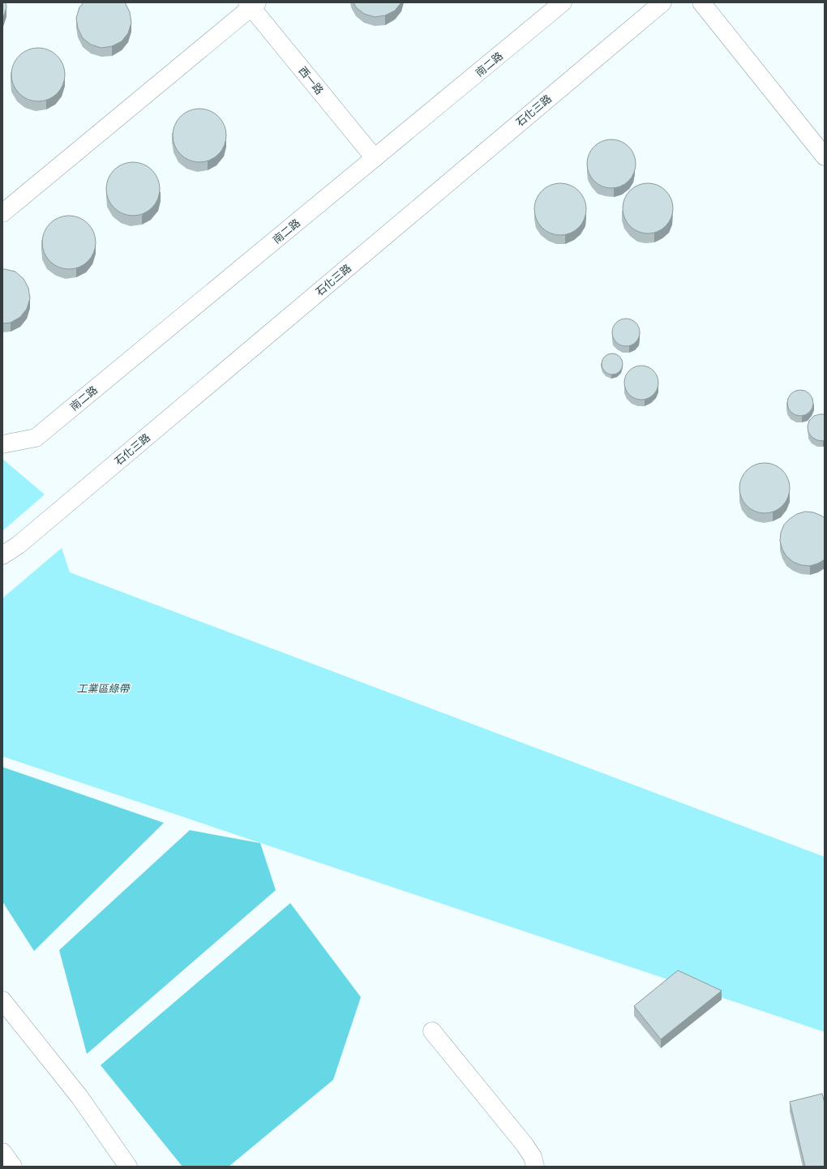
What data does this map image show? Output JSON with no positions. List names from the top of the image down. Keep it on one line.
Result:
{"streets":{"street":["南二路","西一路","石化三路"]},"crossings":[["南二路","西一路"]],"parks":["工業區綠帶"]}
